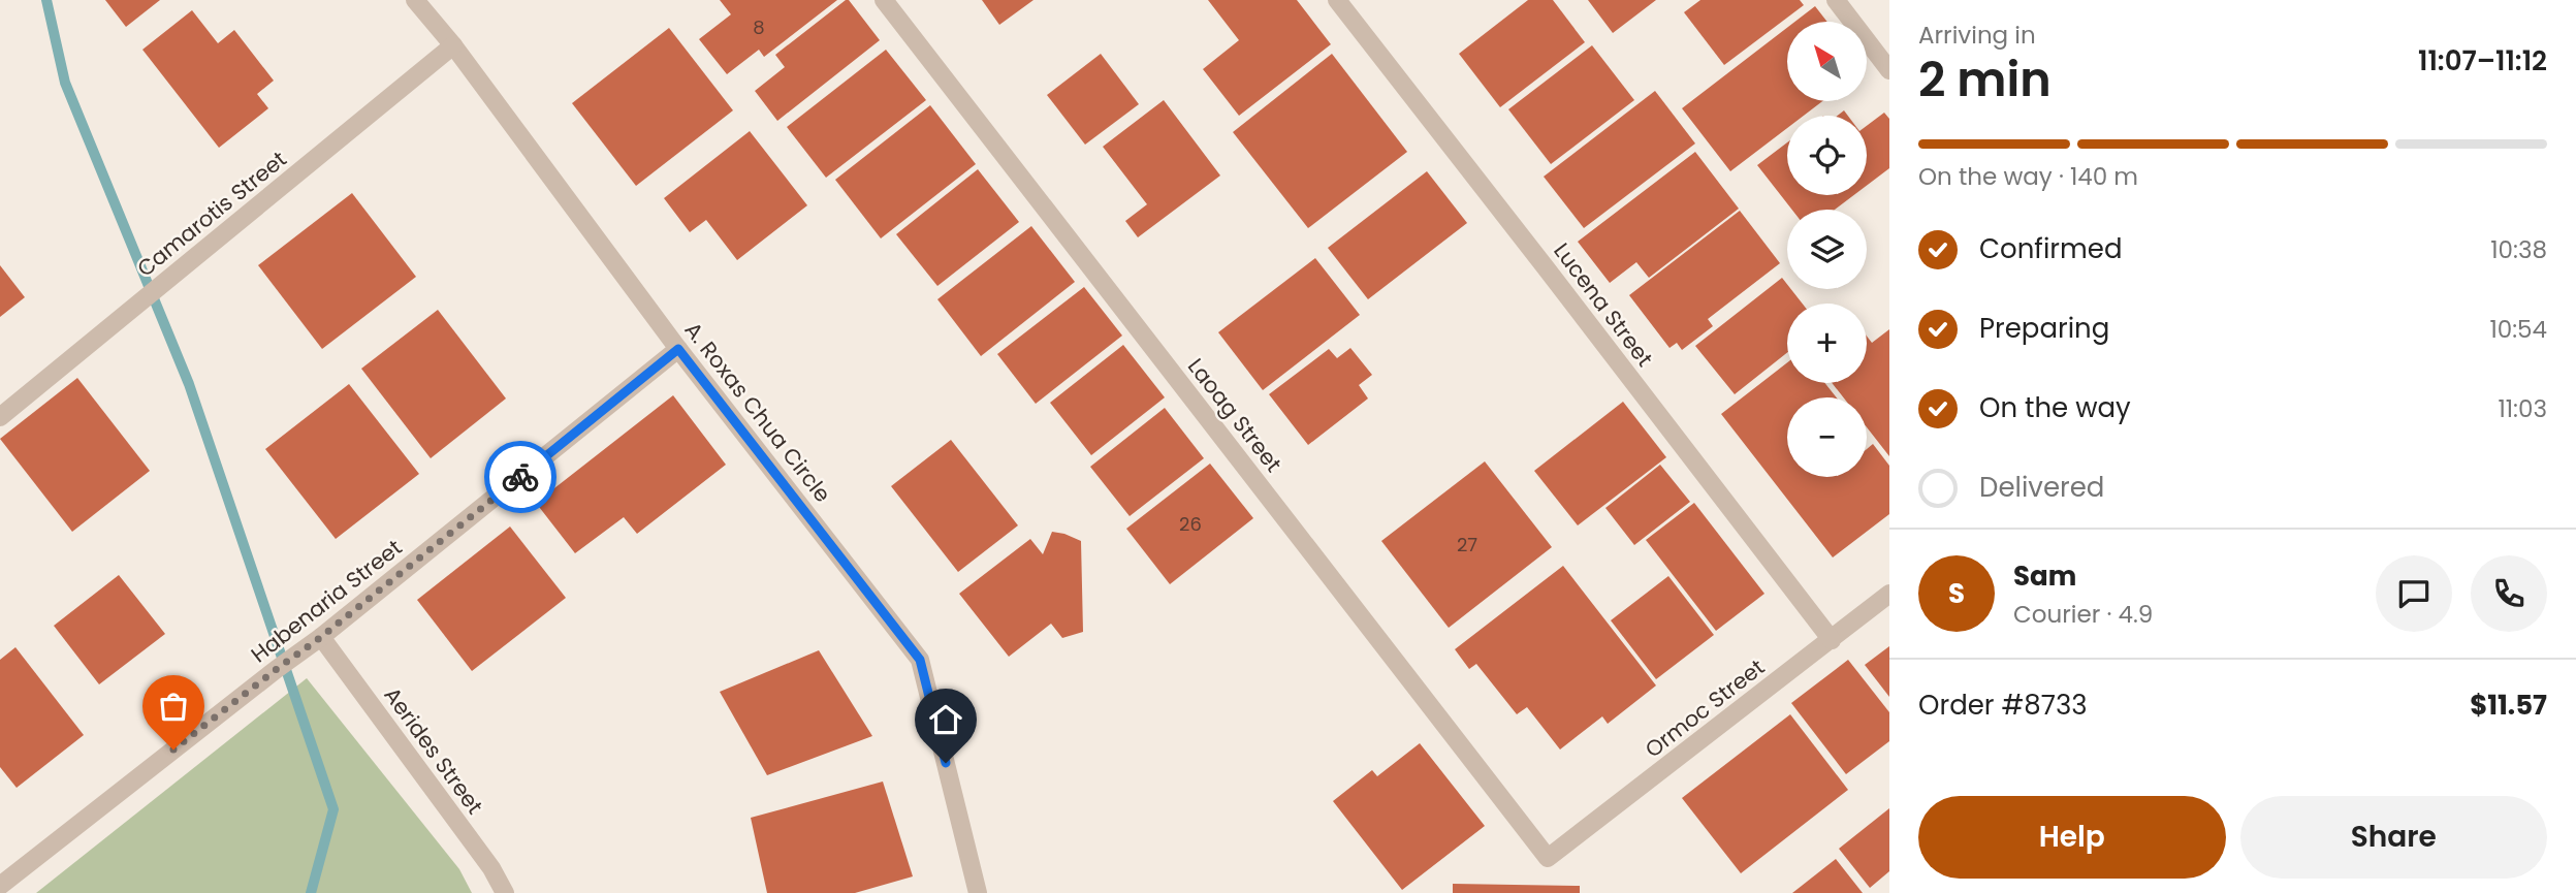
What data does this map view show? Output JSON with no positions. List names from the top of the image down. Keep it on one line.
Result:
{"streets":{"street":["Camarotis Street","Lucena Street","A. Roxas Chua Circle","Laoag Street","Habenaria Street","Ormoc Street","Aerides Street"]},"crossings":[["Camarotis Street","A. Roxas Chua Circle"],["Lucena Street","Ormoc Street"],["A. Roxas Chua Circle","Habenaria Street"],["Laoag Street","Ormoc Street"],["Habenaria Street","Aerides Street"]],"house_numbers":["8","26","27"],"north":"top left","page":{"heading":["2 min","Arriving in","11:07–11:12"],"panel":["Sam","Courier · 4.9","Order #8733","$11.57"],"map_buttons":["+","−"],"bar":"On the way · 140 m","list":[["Confirmed","10:38"],["Preparing","10:54"],["On the way","11:03"],"Delivered"],"round":"S","buttons":["Help","Share"]}}
